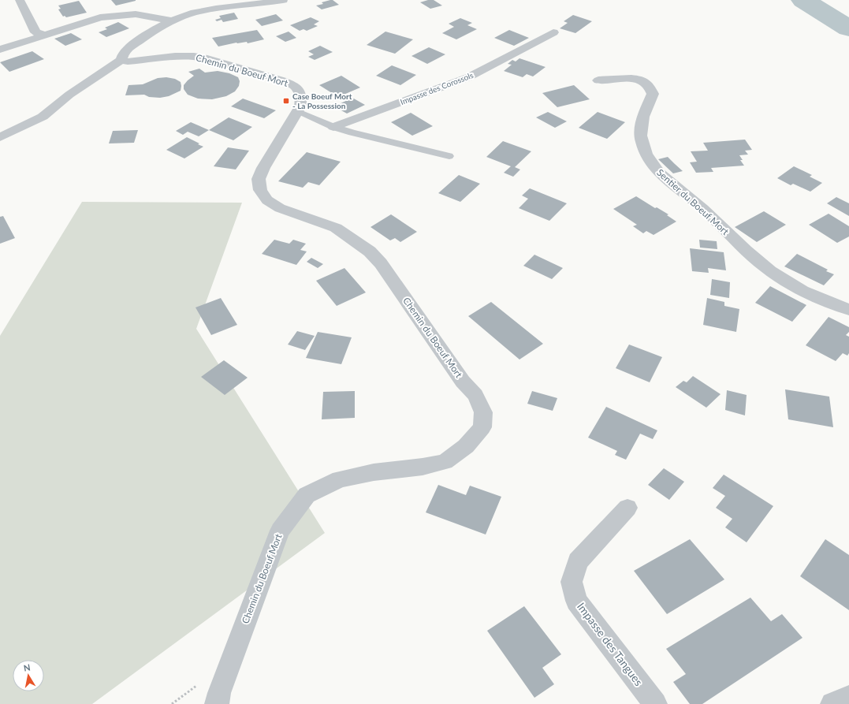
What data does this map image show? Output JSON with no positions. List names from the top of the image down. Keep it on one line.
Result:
{"streets":{"street":["Chemin du Boeuf Mort","Impasse des Corossols","Sentier du Boeuf Mort","Impasse des Tangues"]},"places":{"transit":["Case Boeuf Mort - La Possession"]},"north":"top"}
